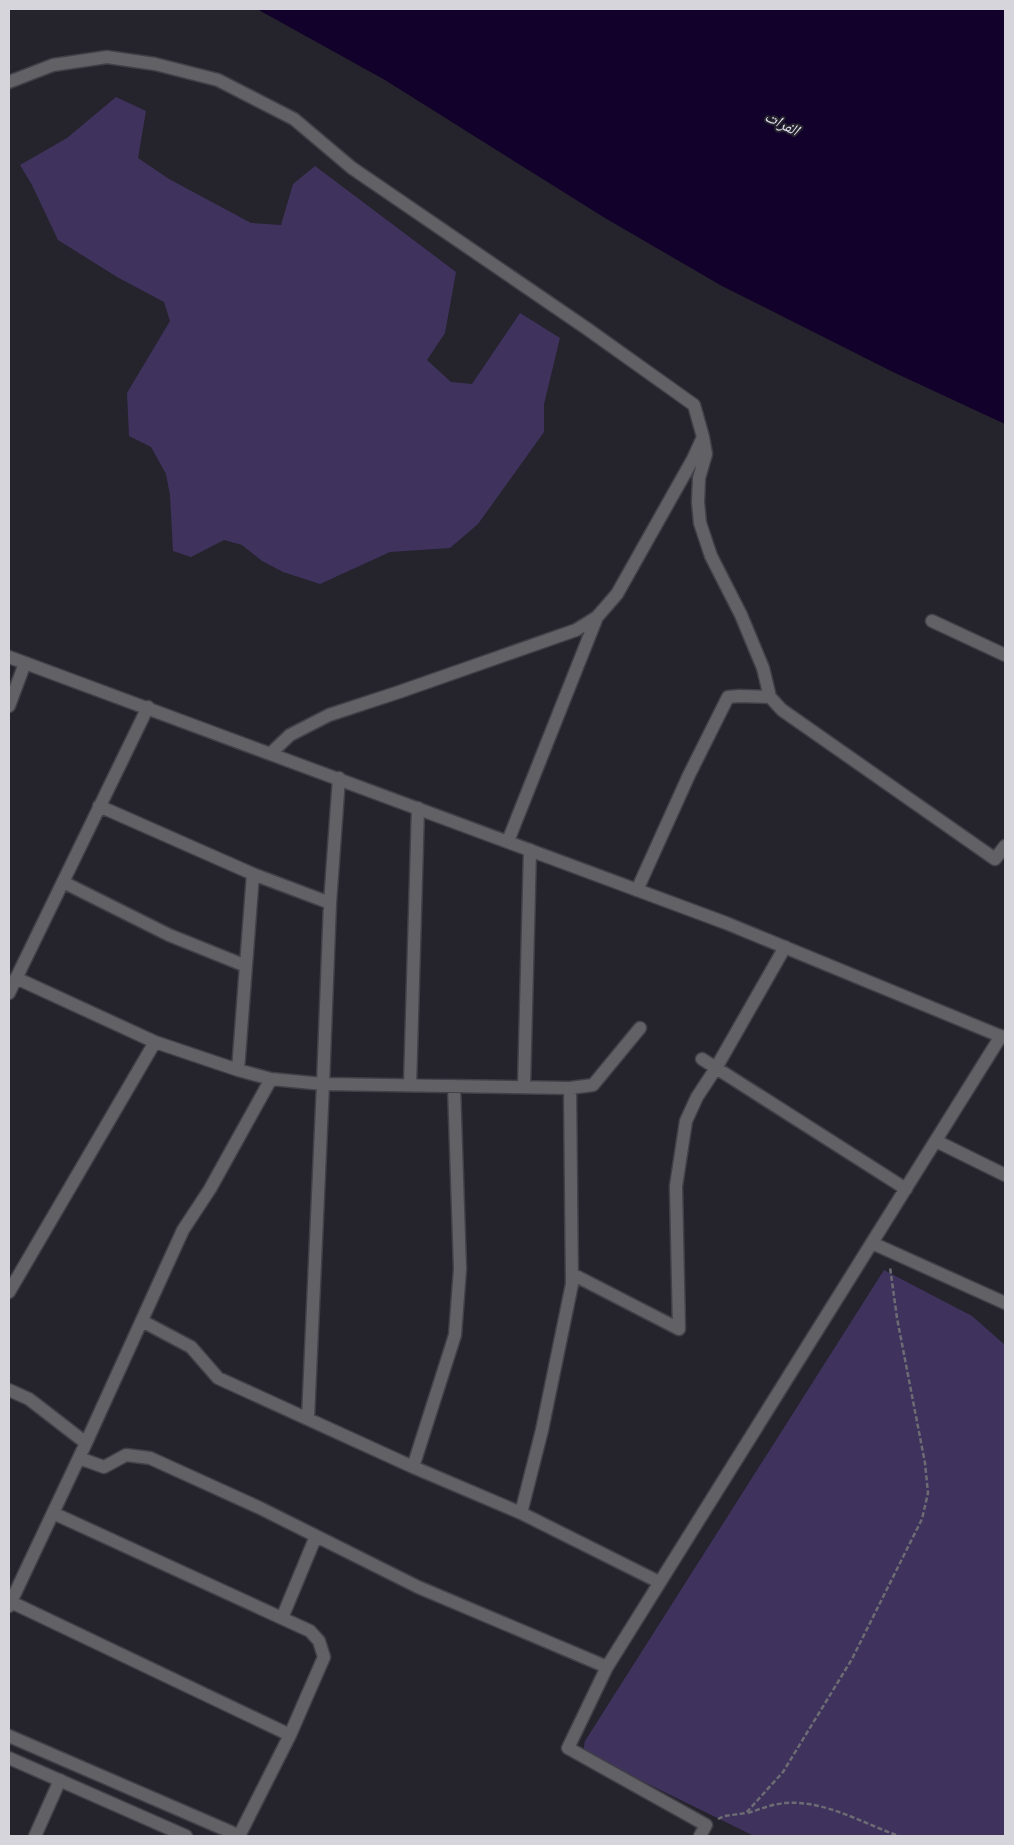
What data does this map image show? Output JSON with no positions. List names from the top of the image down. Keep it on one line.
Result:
{"water":["الفرات"]}
